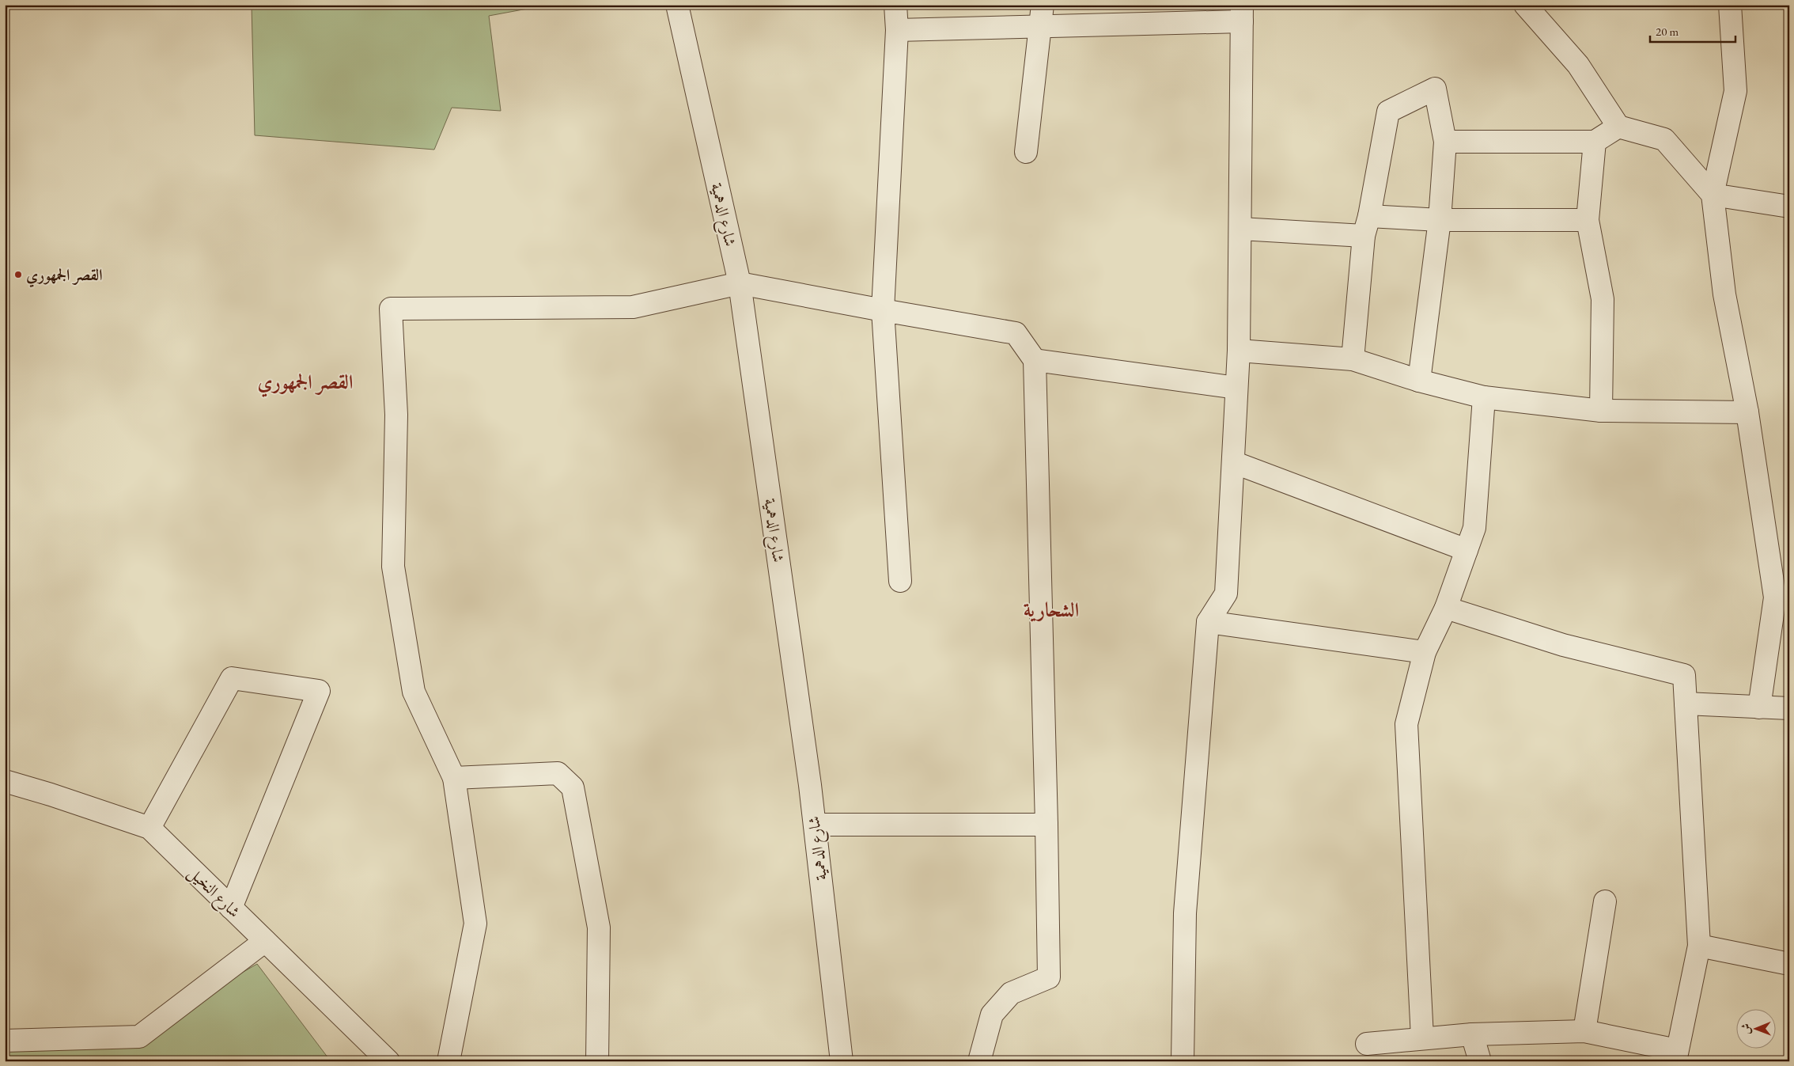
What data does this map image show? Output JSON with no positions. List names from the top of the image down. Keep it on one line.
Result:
{"streets":{"street":["شارع الدهمية","شارع النخيل"]},"districts":["القصر الجمهوري","الشحارية"],"places":["القصر الجمهوري"],"scale_bar":"20 m","north":"left"}
